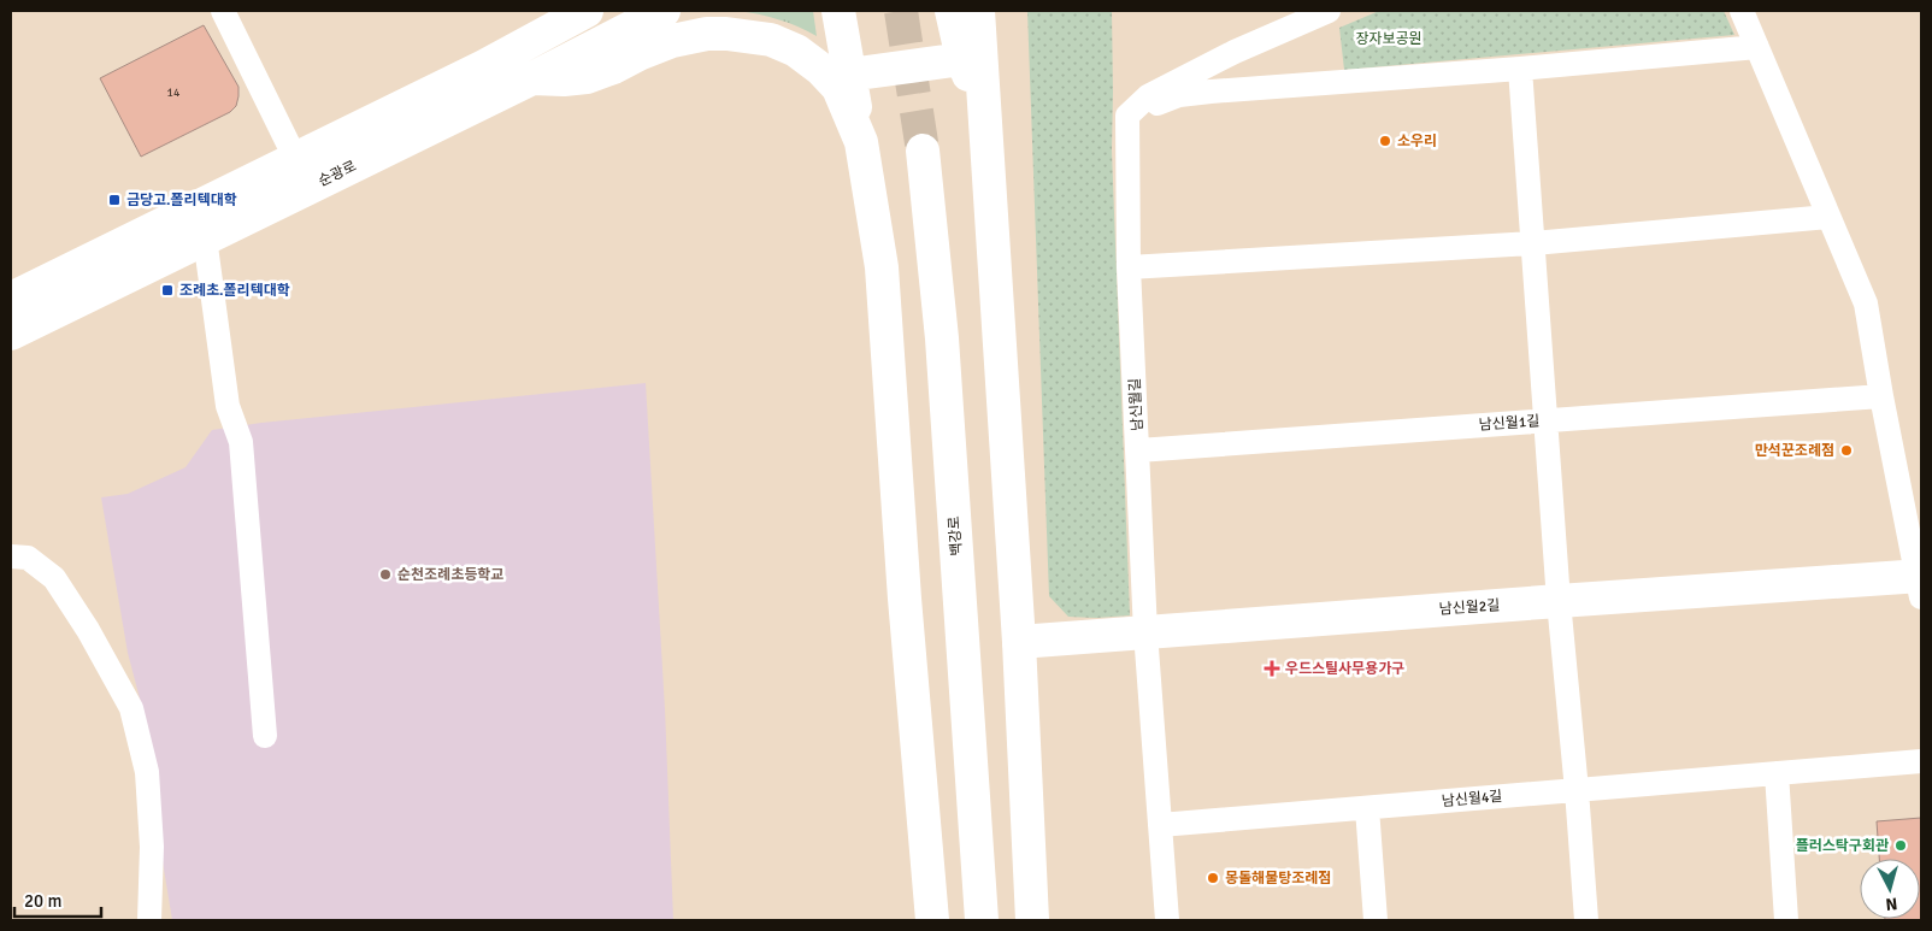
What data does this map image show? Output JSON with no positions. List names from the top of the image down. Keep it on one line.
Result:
{"streets":{"main road":["순광로","백강로","남신월2길"],"street":["남신월길","남신월1길","남신월4길"]},"crossings":[["남신월길","남신월1길"],["남신월길","남신월2길"],["남신월길","남신월4길"]],"parks":["장자보공원"],"places":{"other":["소우리","만석꾼조례점","순천조례초등학교","플러스탁구회관","몽돌해물탕조례점"],"transit":["금당고.폴리텍대학","조례초.폴리텍대학"],"health":["우드스틸사무용가구"]},"house_numbers":["14"],"scale_bar":"20 m","north":"bottom"}
